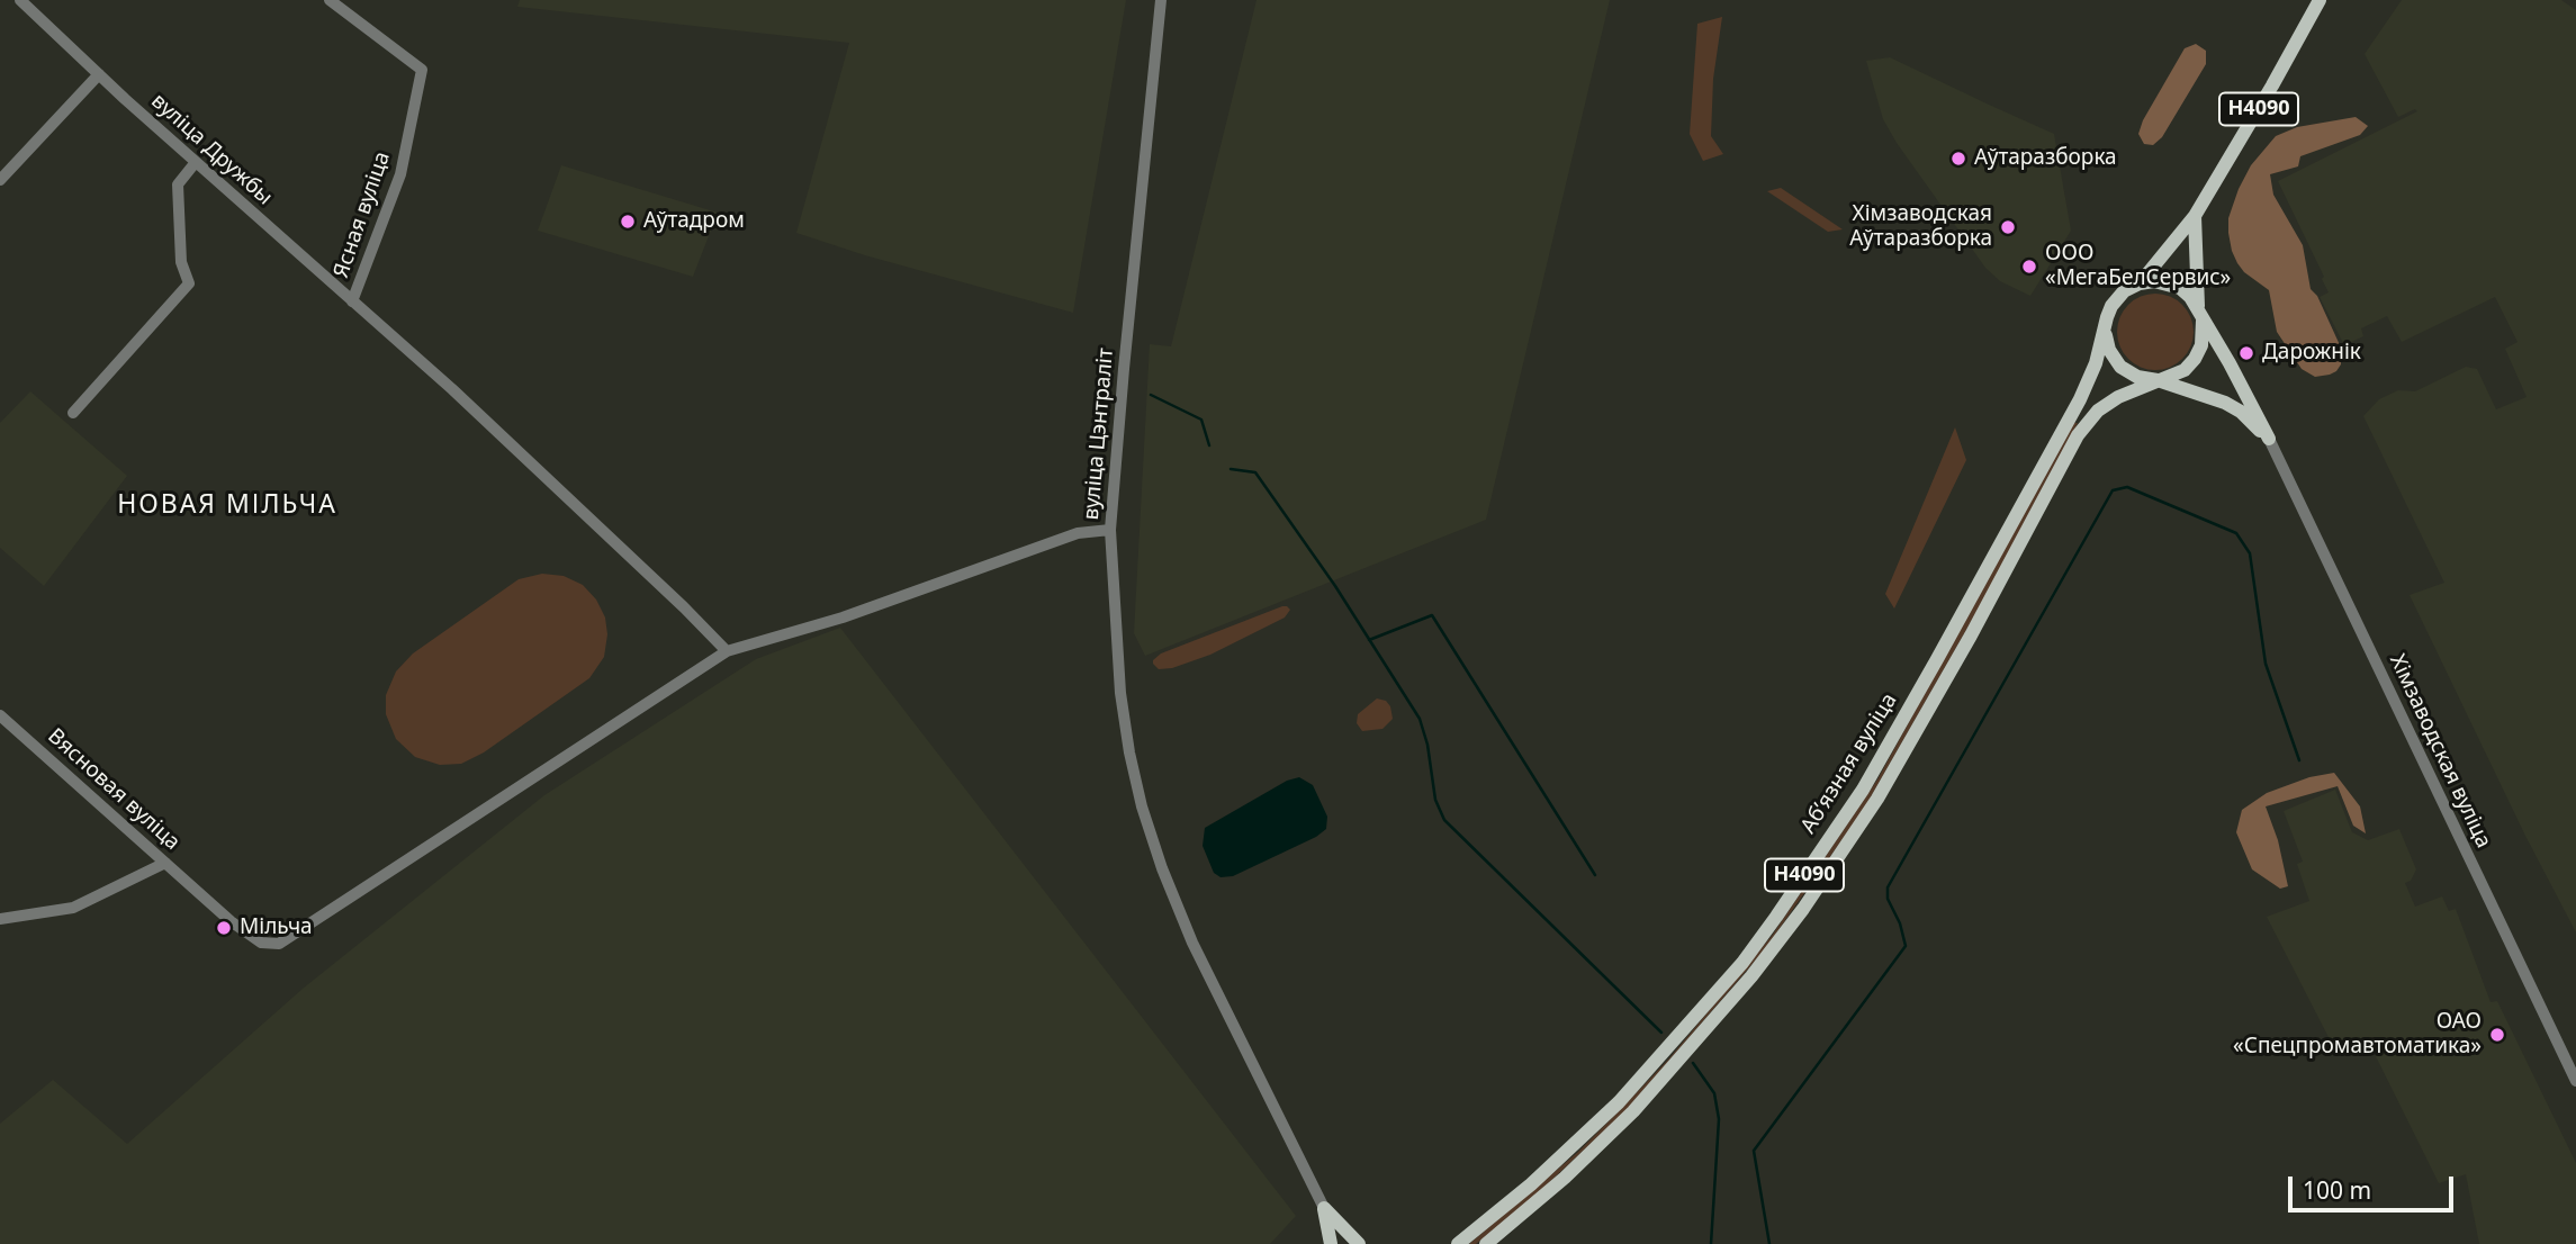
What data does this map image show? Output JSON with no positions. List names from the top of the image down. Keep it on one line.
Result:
{"streets":{"main road":["Н4090","Абʼязная вуліца"],"street":["вуліца Дружбы","Ясная вуліца","вуліца Цэнтраліт","Хімзаводская вуліца","Вясновая вуліца"]},"crossings":[["Н4090","Абʼязная вуліца"],["вуліца Дружбы","Ясная вуліца"],["вуліца Дружбы","Вясновая вуліца"]],"districts":["НОВАЯ МІЛЬЧА"],"places":["Аўтаразборка","Аўтадром","Хімзаводская Аўтаразборка","ООО «МегаБелСервис»","Дарожнік","Мільча","ОАО «Спецпромавтоматика»"],"scale_bar":"100 m"}
